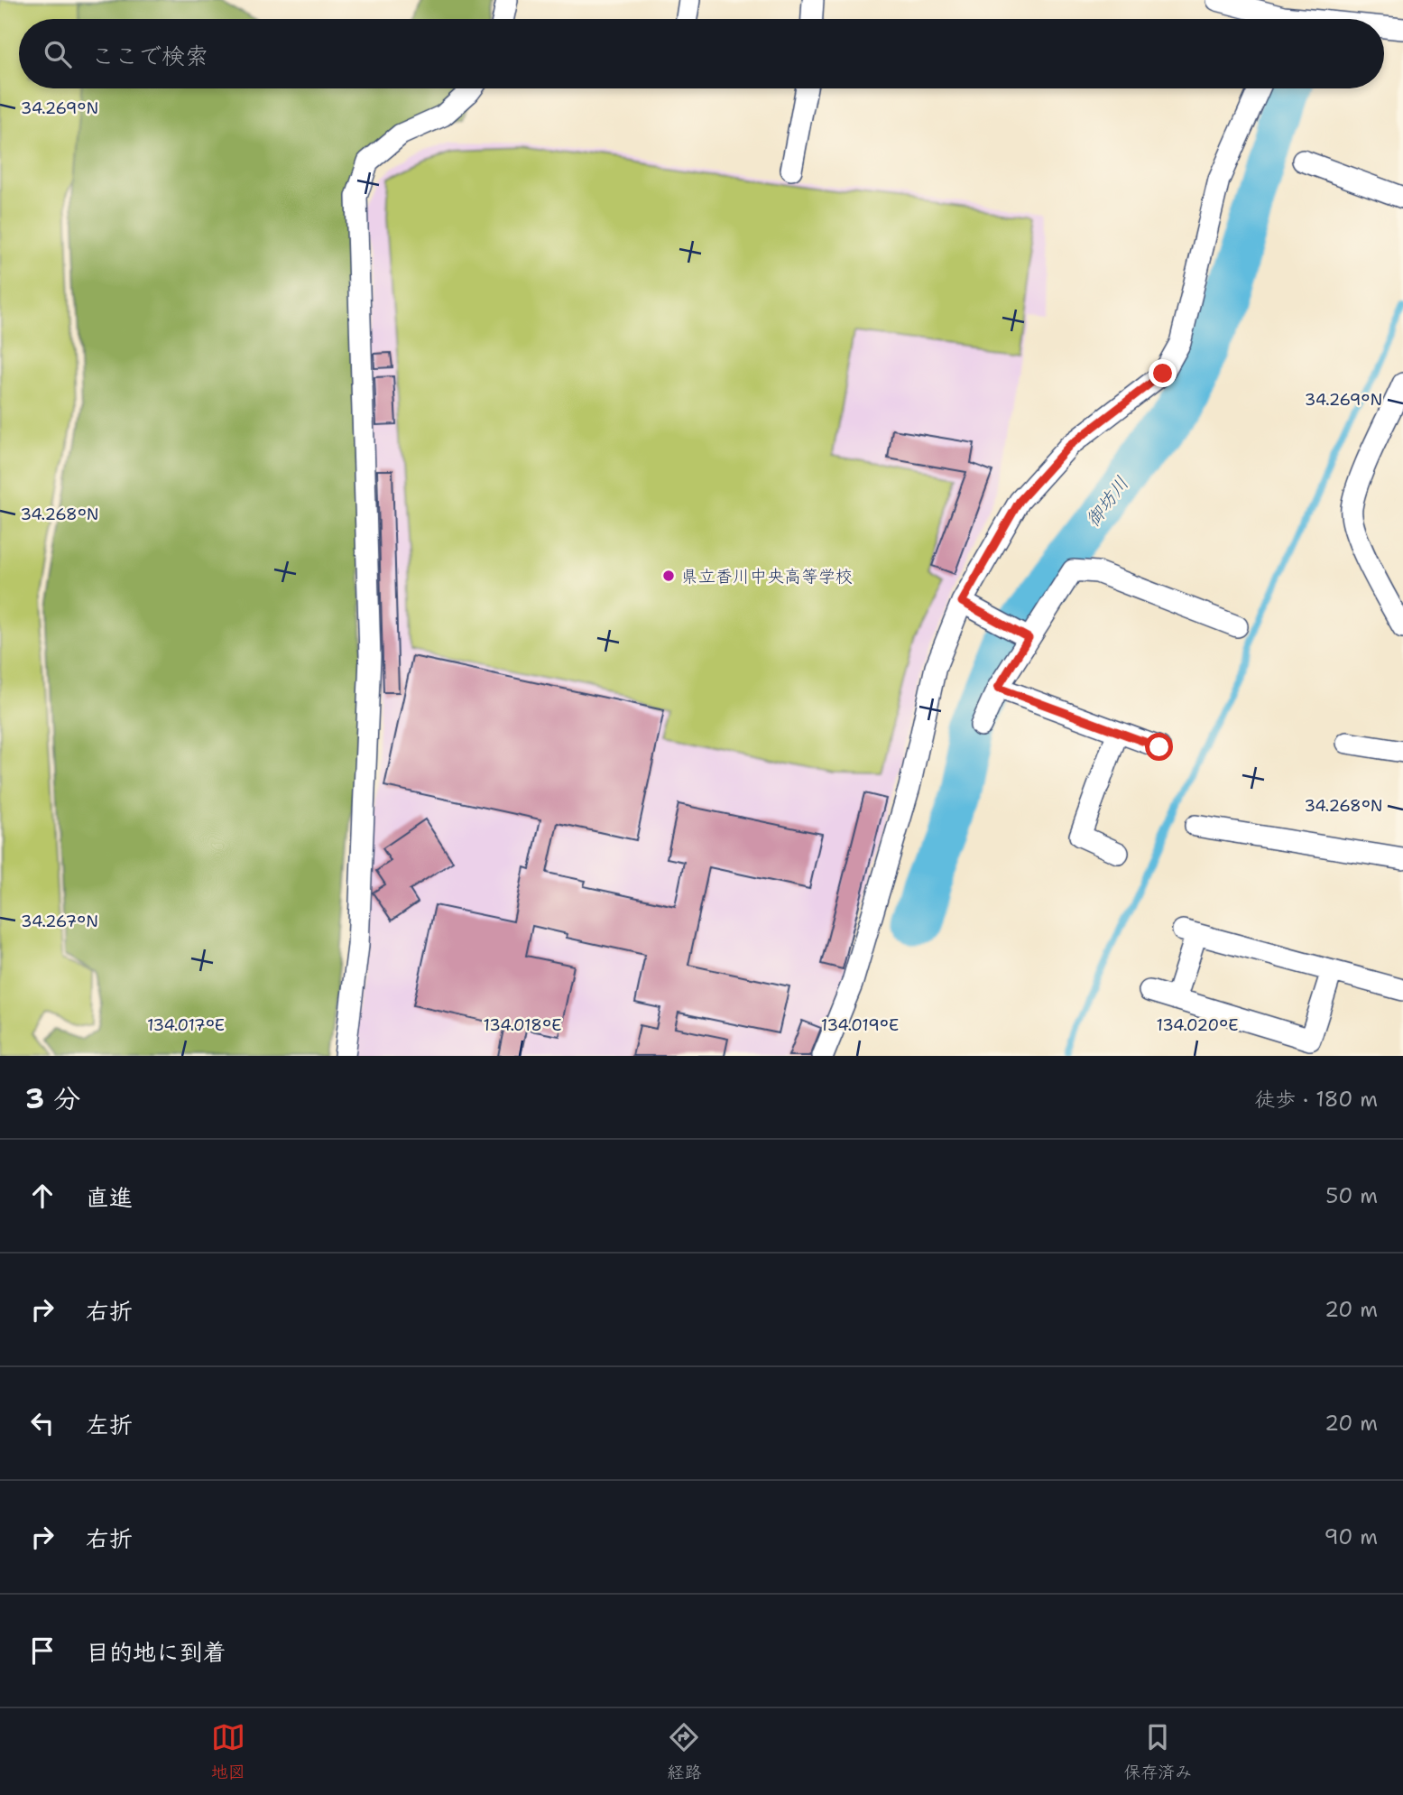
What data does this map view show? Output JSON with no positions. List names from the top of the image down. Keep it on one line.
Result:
{"water":["御坊川"],"places":["県立香川中央高等学校"],"page":{"search":"ここで検索","heading":["3 分","徒歩 · 180 m"],"list":[["直進","50 m"],["右折","20 m"],["左折","20 m"],["右折","90 m"],"目的地に到着"],"nav":["地図","経路","保存済み"]},"coordinates":["34.269°N","34.268°N","34.267°N","134.017°E","134.018°E","134.019°E","134.020°E"]}
